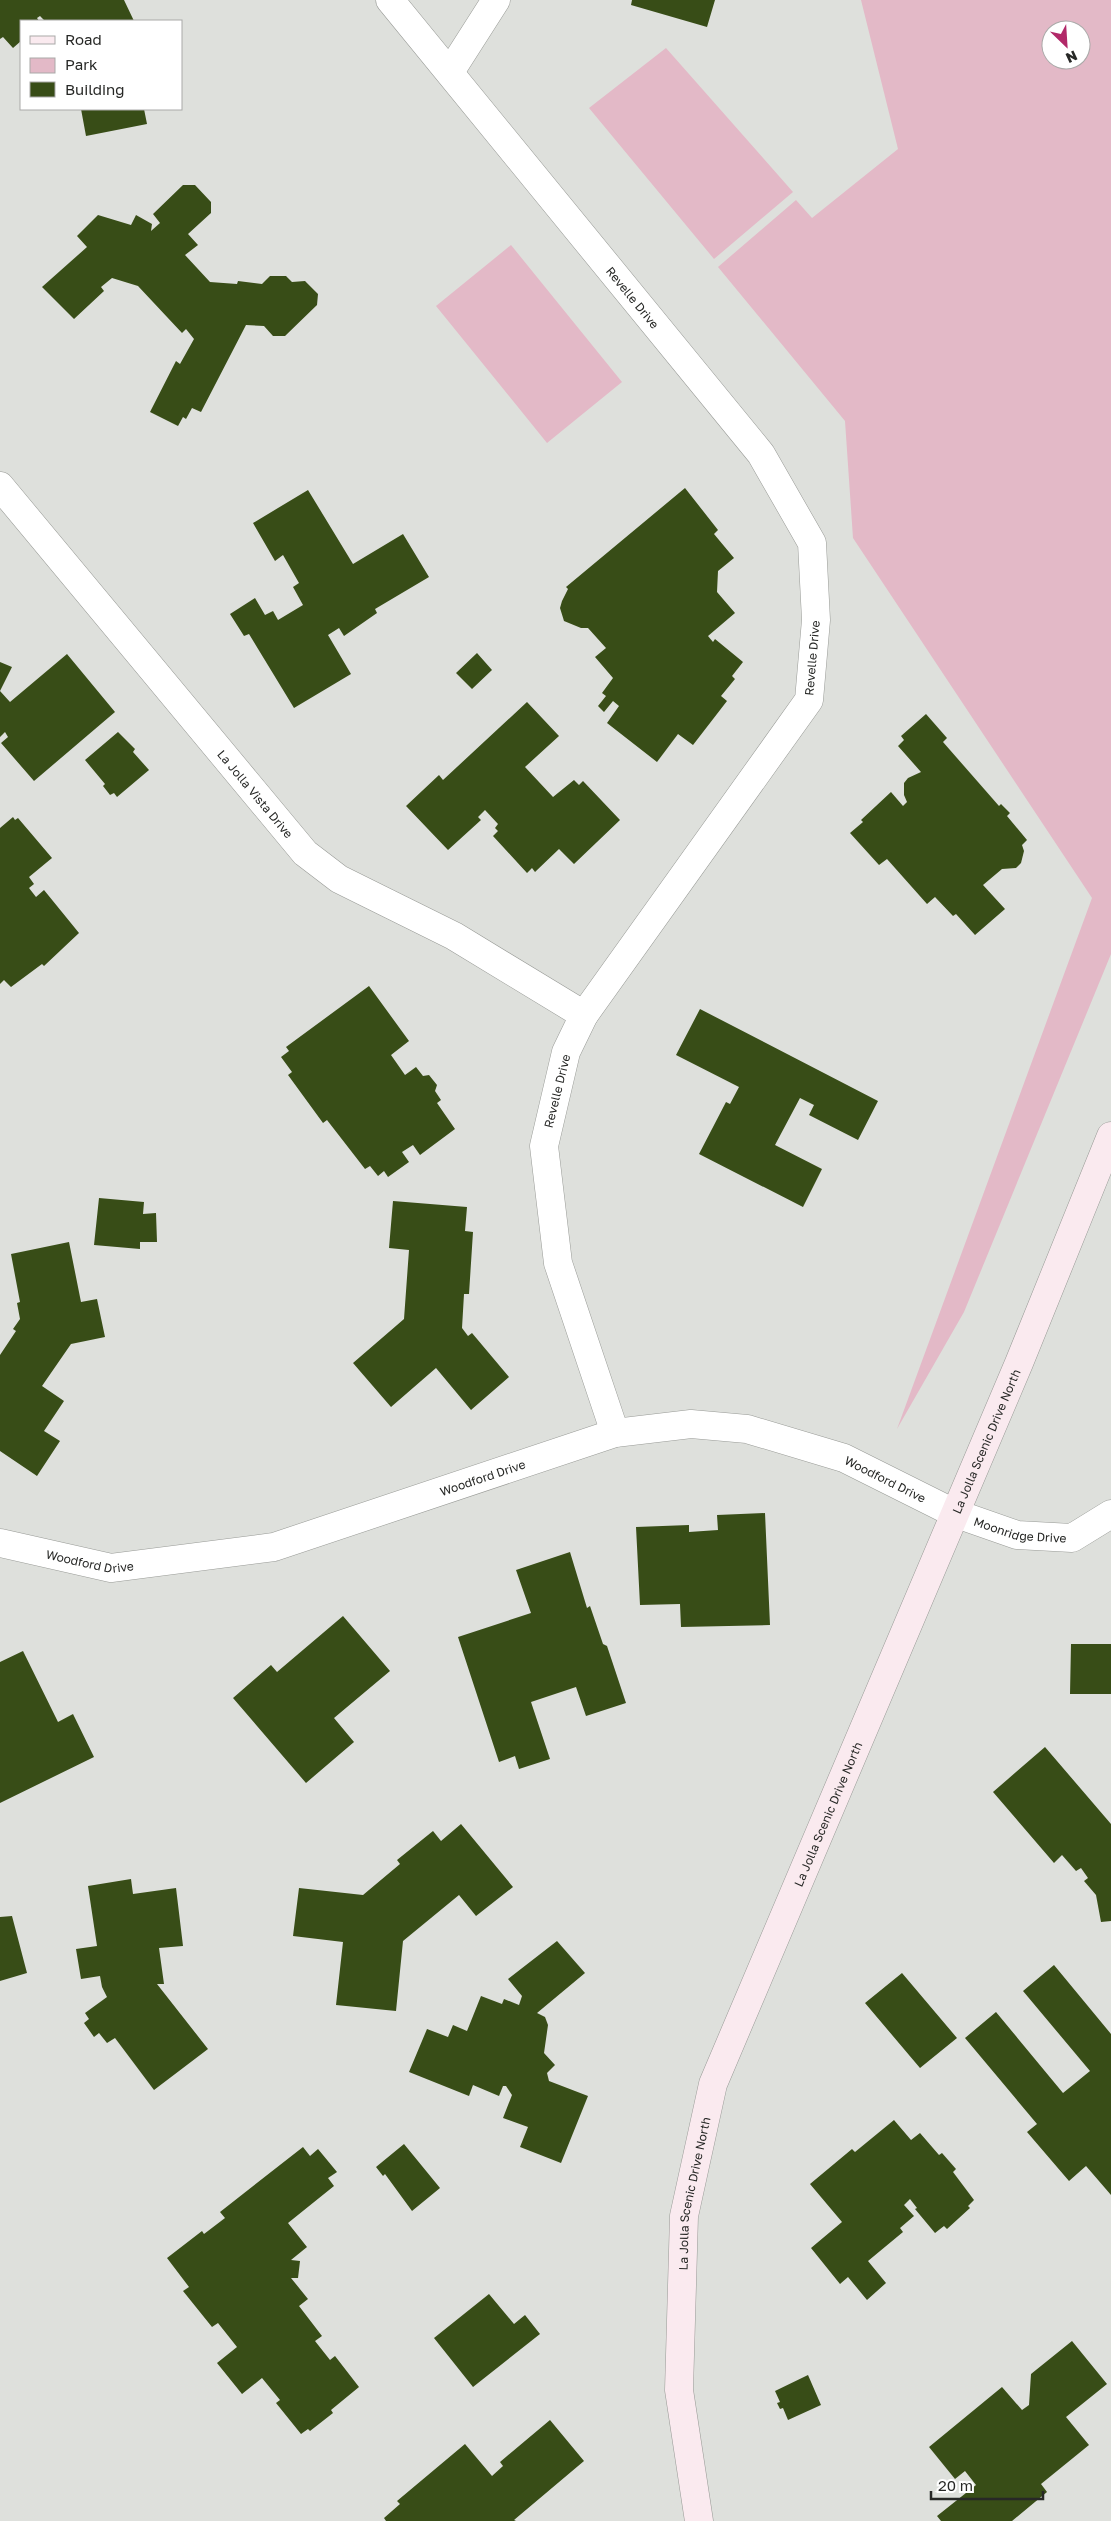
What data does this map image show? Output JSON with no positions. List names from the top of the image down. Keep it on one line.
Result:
{"streets":{"main road":["La Jolla Scenic Drive North"],"street":["Revelle Drive","La Jolla Vista Drive","Woodford Drive","Moonridge Drive"]},"crossings":[["Revelle Drive","La Jolla Vista Drive"],["Revelle Drive","Woodford Drive"],["La Jolla Scenic Drive North","Woodford Drive"],["La Jolla Scenic Drive North","Moonridge Drive"],["Woodford Drive","Moonridge Drive"]],"legend":["Road","Park","Building"],"scale_bar":"20 m","north":"bottom right"}
